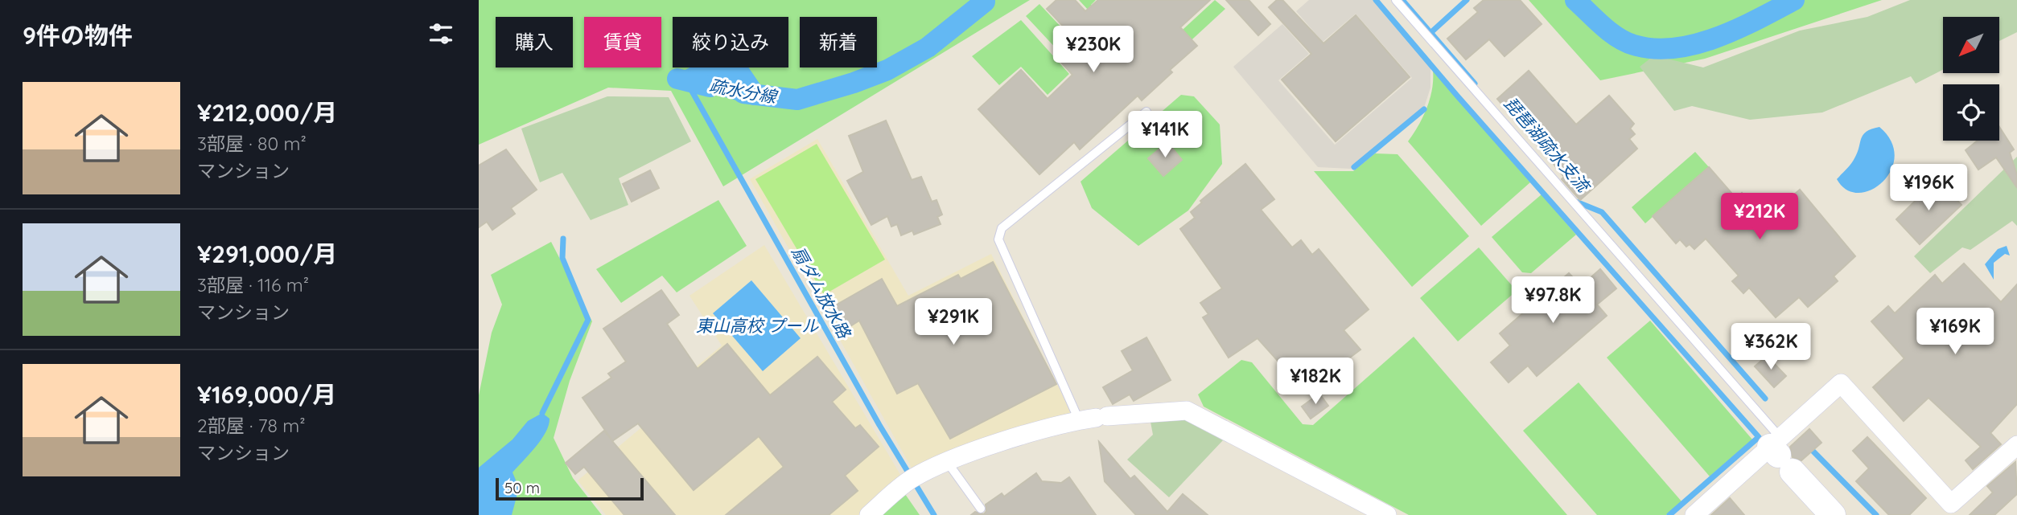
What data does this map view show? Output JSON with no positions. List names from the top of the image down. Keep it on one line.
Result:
{"water":["疏水分線","琵琶湖疏水支流","扇ダム放水路","東山高校 プール"],"scale_bar":"50 m","north":"bottom left","page":{"heading":"9件の物件","chip":["購入","賃貸","絞り込み","新着"],"price":["¥230K","¥141K","¥196K","¥212K","¥97.8K","¥291K","¥169K","¥362K","¥182K"],"list":[{"name":"¥212,000/月","note":"3部屋 · 80 m² · マンション"},{"name":"¥291,000/月","note":"3部屋 · 116 m² · マンション"},{"name":"¥169,000/月","note":"2部屋 · 78 m² · マンション"}],"scale":"50 m"}}
